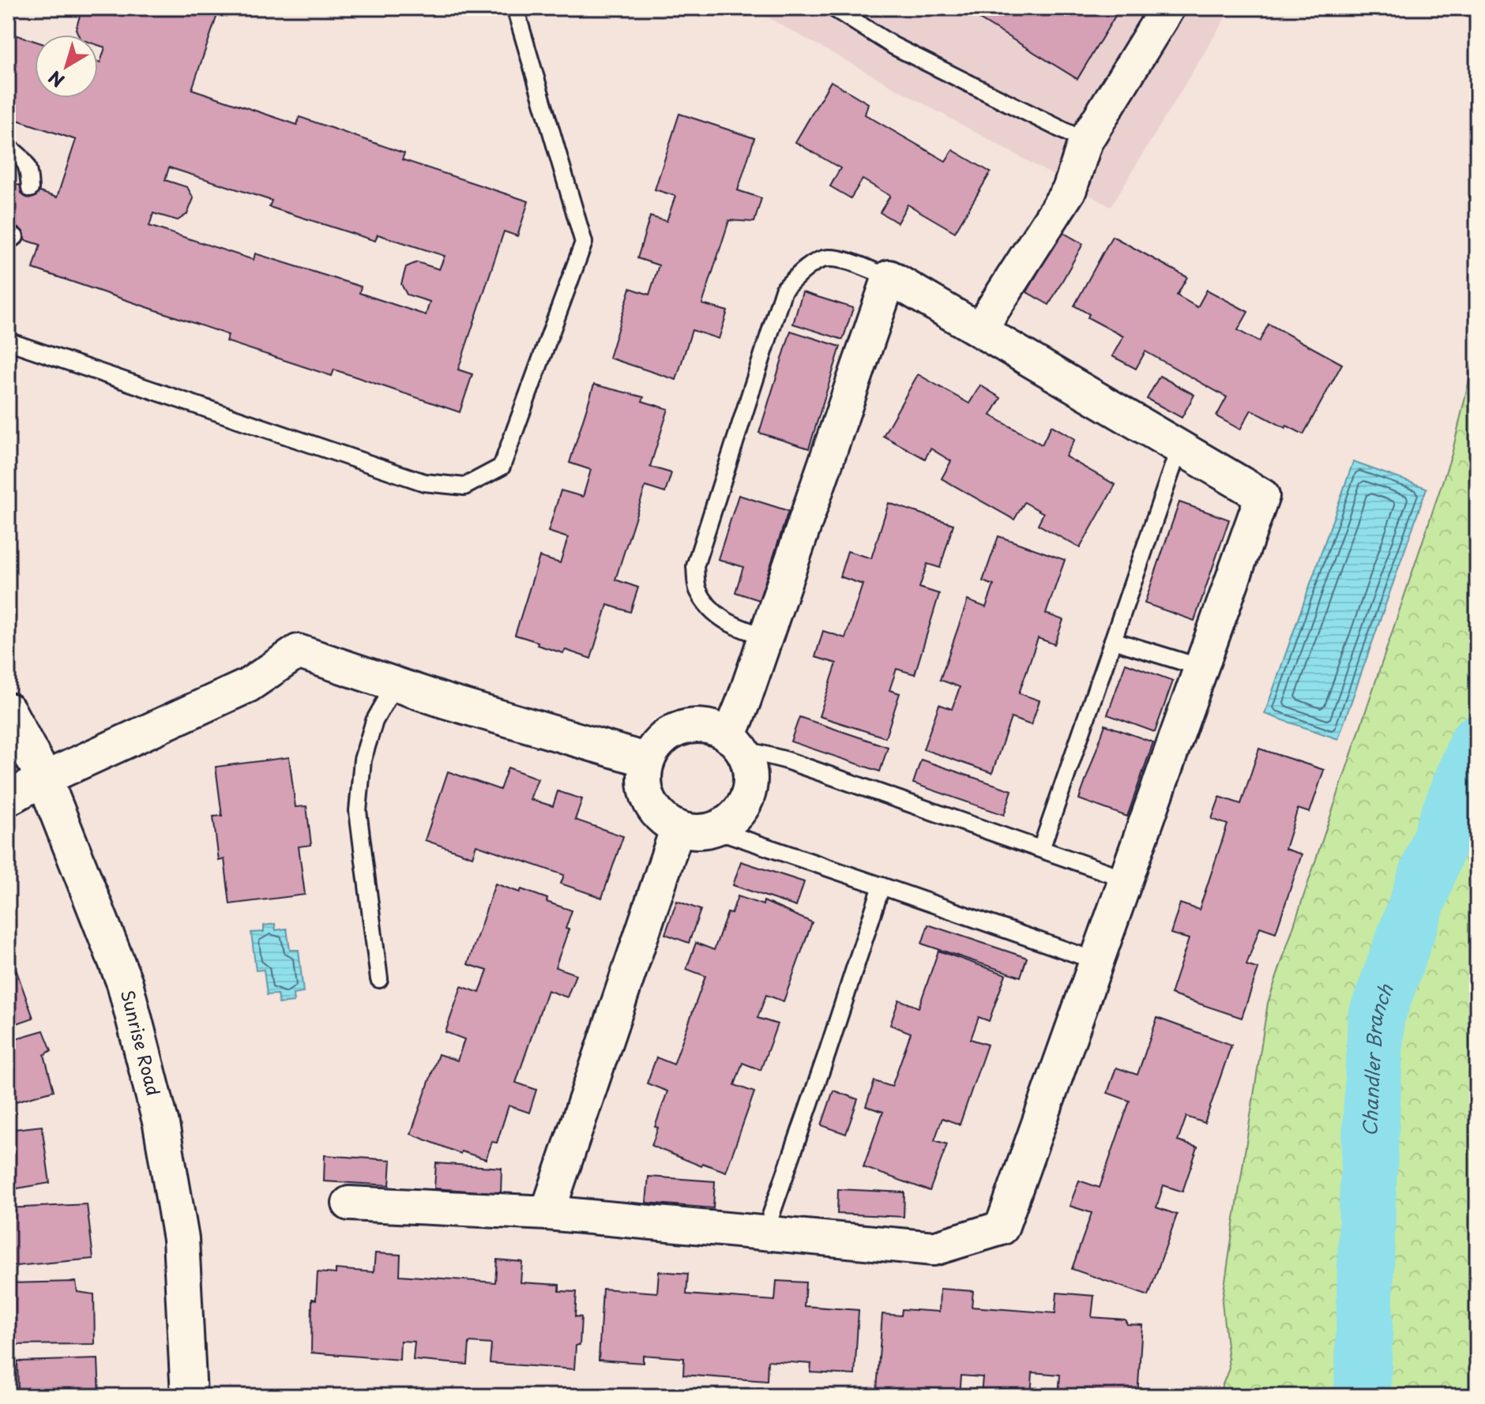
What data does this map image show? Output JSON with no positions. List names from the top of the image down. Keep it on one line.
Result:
{"streets":{"main road":["Sunrise Road"]},"water":["Chandler Branch"],"north":"bottom left"}
